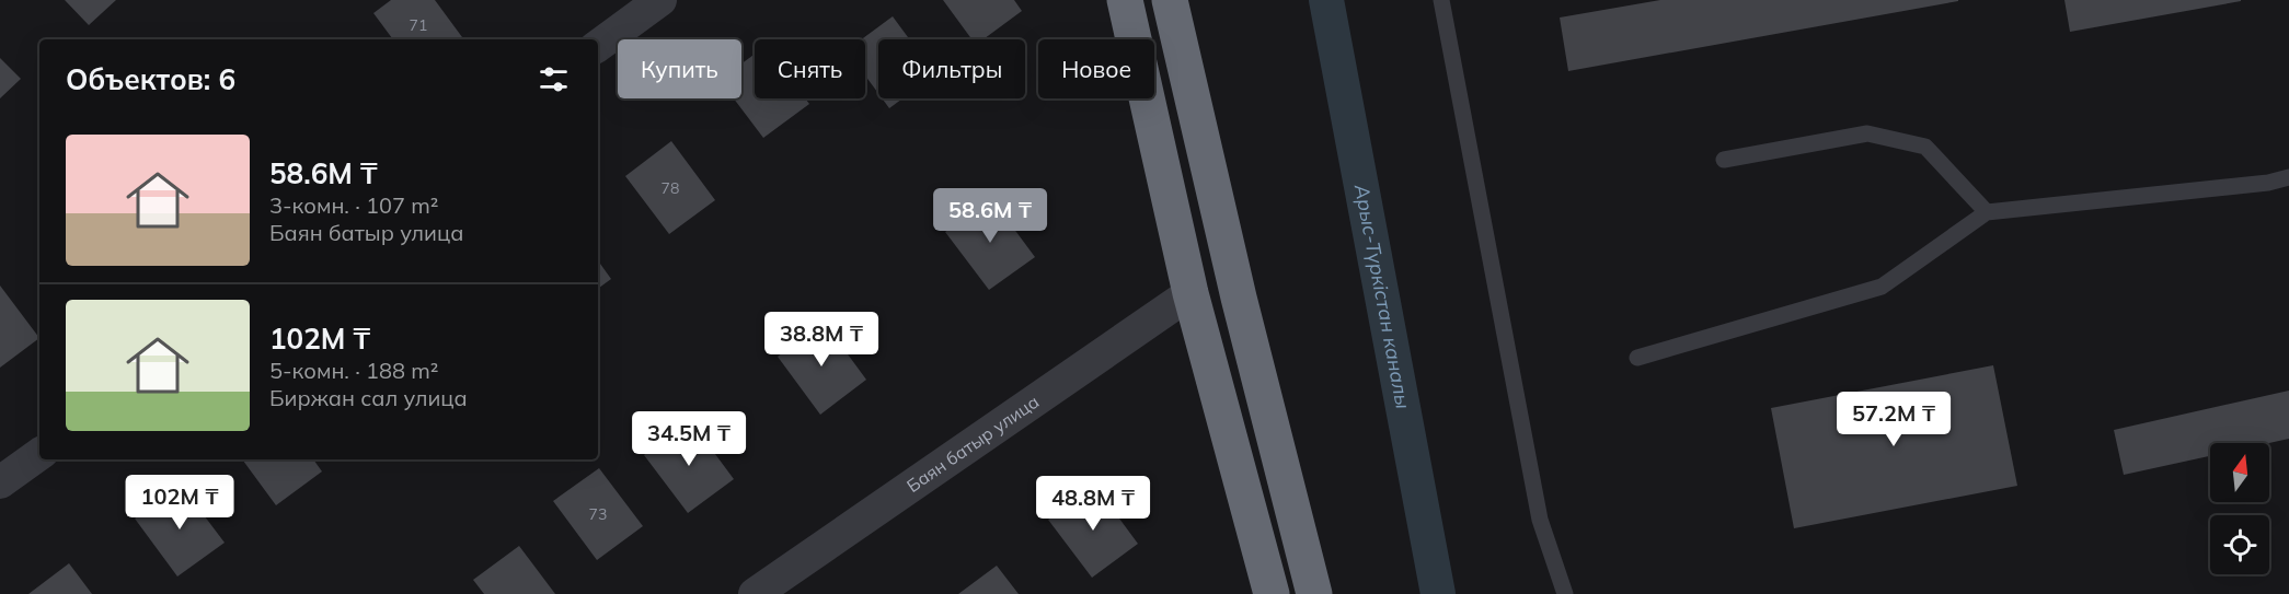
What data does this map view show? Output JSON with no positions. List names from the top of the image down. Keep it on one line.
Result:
{"streets":{"street":["Баян батыр улица"]},"water":["Арыс-Түркістан каналы"],"house_numbers":["71","78","73"],"north":"top","page":{"chip":["Купить","Снять","Фильтры","Новое"],"heading":"Объектов: 6","list":[{"name":"58.6M ₸","note":"3-комн. · 107 m² · Баян батыр улица"},{"name":"102M ₸","note":"5-комн. · 188 m² · Биржан сал улица"}],"price":["58.6M ₸","38.8M ₸","57.2M ₸","34.5M ₸","102M ₸","48.8M ₸"]}}
